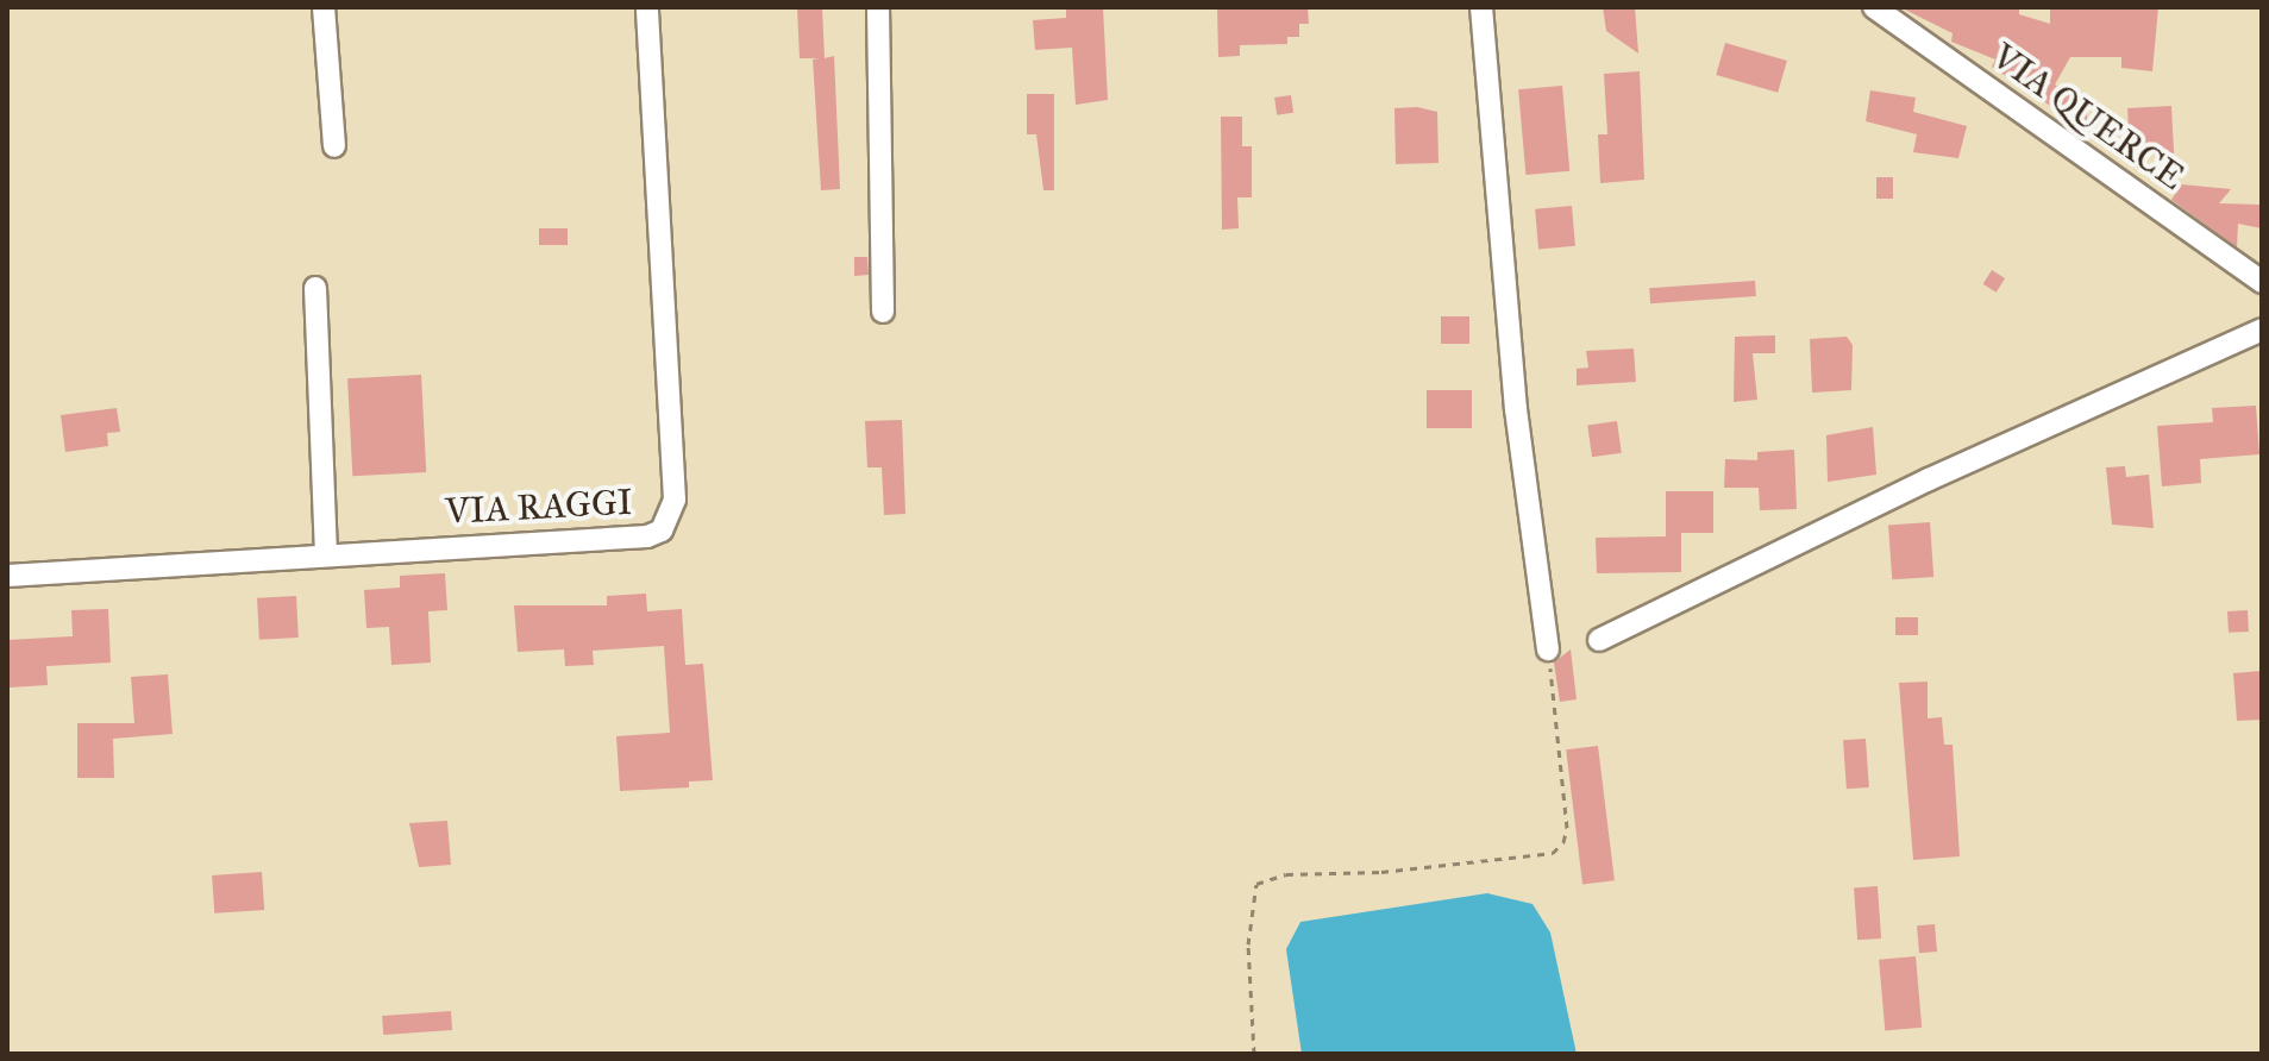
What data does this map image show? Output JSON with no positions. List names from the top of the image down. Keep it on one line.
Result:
{"streets":{"street":["VIA QUERCE","VIA RAGGI"]}}
